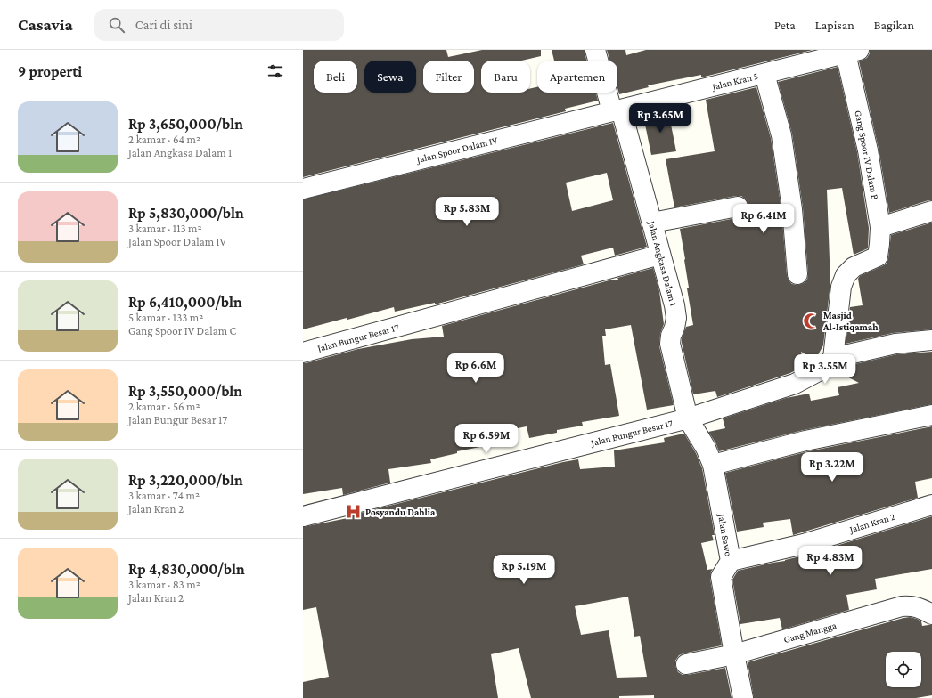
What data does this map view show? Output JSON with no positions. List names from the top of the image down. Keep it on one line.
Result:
{"streets":{"street":["Jalan Kran 5","Jalan Spoor Dalam IV","Gang Spoor IV Dalam B","Jalan Angkasa Dalam 1","Jalan Bungur Besar 17","Jalan Kran 2","Jalan Sawo","Gang Mangga"]},"crossings":[["Jalan Kran 5","Jalan Spoor Dalam IV"],["Jalan Kran 5","Gang Spoor IV Dalam B"],["Jalan Kran 5","Jalan Angkasa Dalam 1"],["Jalan Spoor Dalam IV","Jalan Angkasa Dalam 1"],["Gang Spoor IV Dalam B","Jalan Bungur Besar 17"],["Jalan Angkasa Dalam 1","Jalan Bungur Besar 17"],["Jalan Angkasa Dalam 1","Jalan Sawo"],["Jalan Bungur Besar 17","Jalan Sawo"],["Jalan Kran 2","Jalan Sawo"],["Jalan Sawo","Gang Mangga"]],"places":{"mosque":["Masjid Al-Istiqamah"],"hospital":["Posyandu Dahlia"]},"page":{"header":"Casavia","search":"Cari di sini","nav":["Peta","Lapisan","Bagikan"],"heading":"9 properti","chip":["Beli","Sewa","Filter","Baru","Apartemen"],"list":[{"name":"Rp 3,650,000/bln","note":"2 kamar · 64 m² · Jalan Angkasa Dalam 1"},{"name":"Rp 5,830,000/bln","note":"3 kamar · 113 m² · Jalan Spoor Dalam IV"},{"name":"Rp 6,410,000/bln","note":"5 kamar · 133 m² · Gang Spoor IV Dalam C"},{"name":"Rp 3,550,000/bln","note":"2 kamar · 56 m² · Jalan Bungur Besar 17"},{"name":"Rp 3,220,000/bln","note":"3 kamar · 74 m² · Jalan Kran 2"},{"name":"Rp 4,830,000/bln","note":"3 kamar · 83 m² · Jalan Kran 2"}],"price":["Rp 3.65M","Rp 5.83M","Rp 6.41M","Rp 6.6M","Rp 3.55M","Rp 6.59M","Rp 3.22M","Rp 4.83M","Rp 5.19M"]}}
